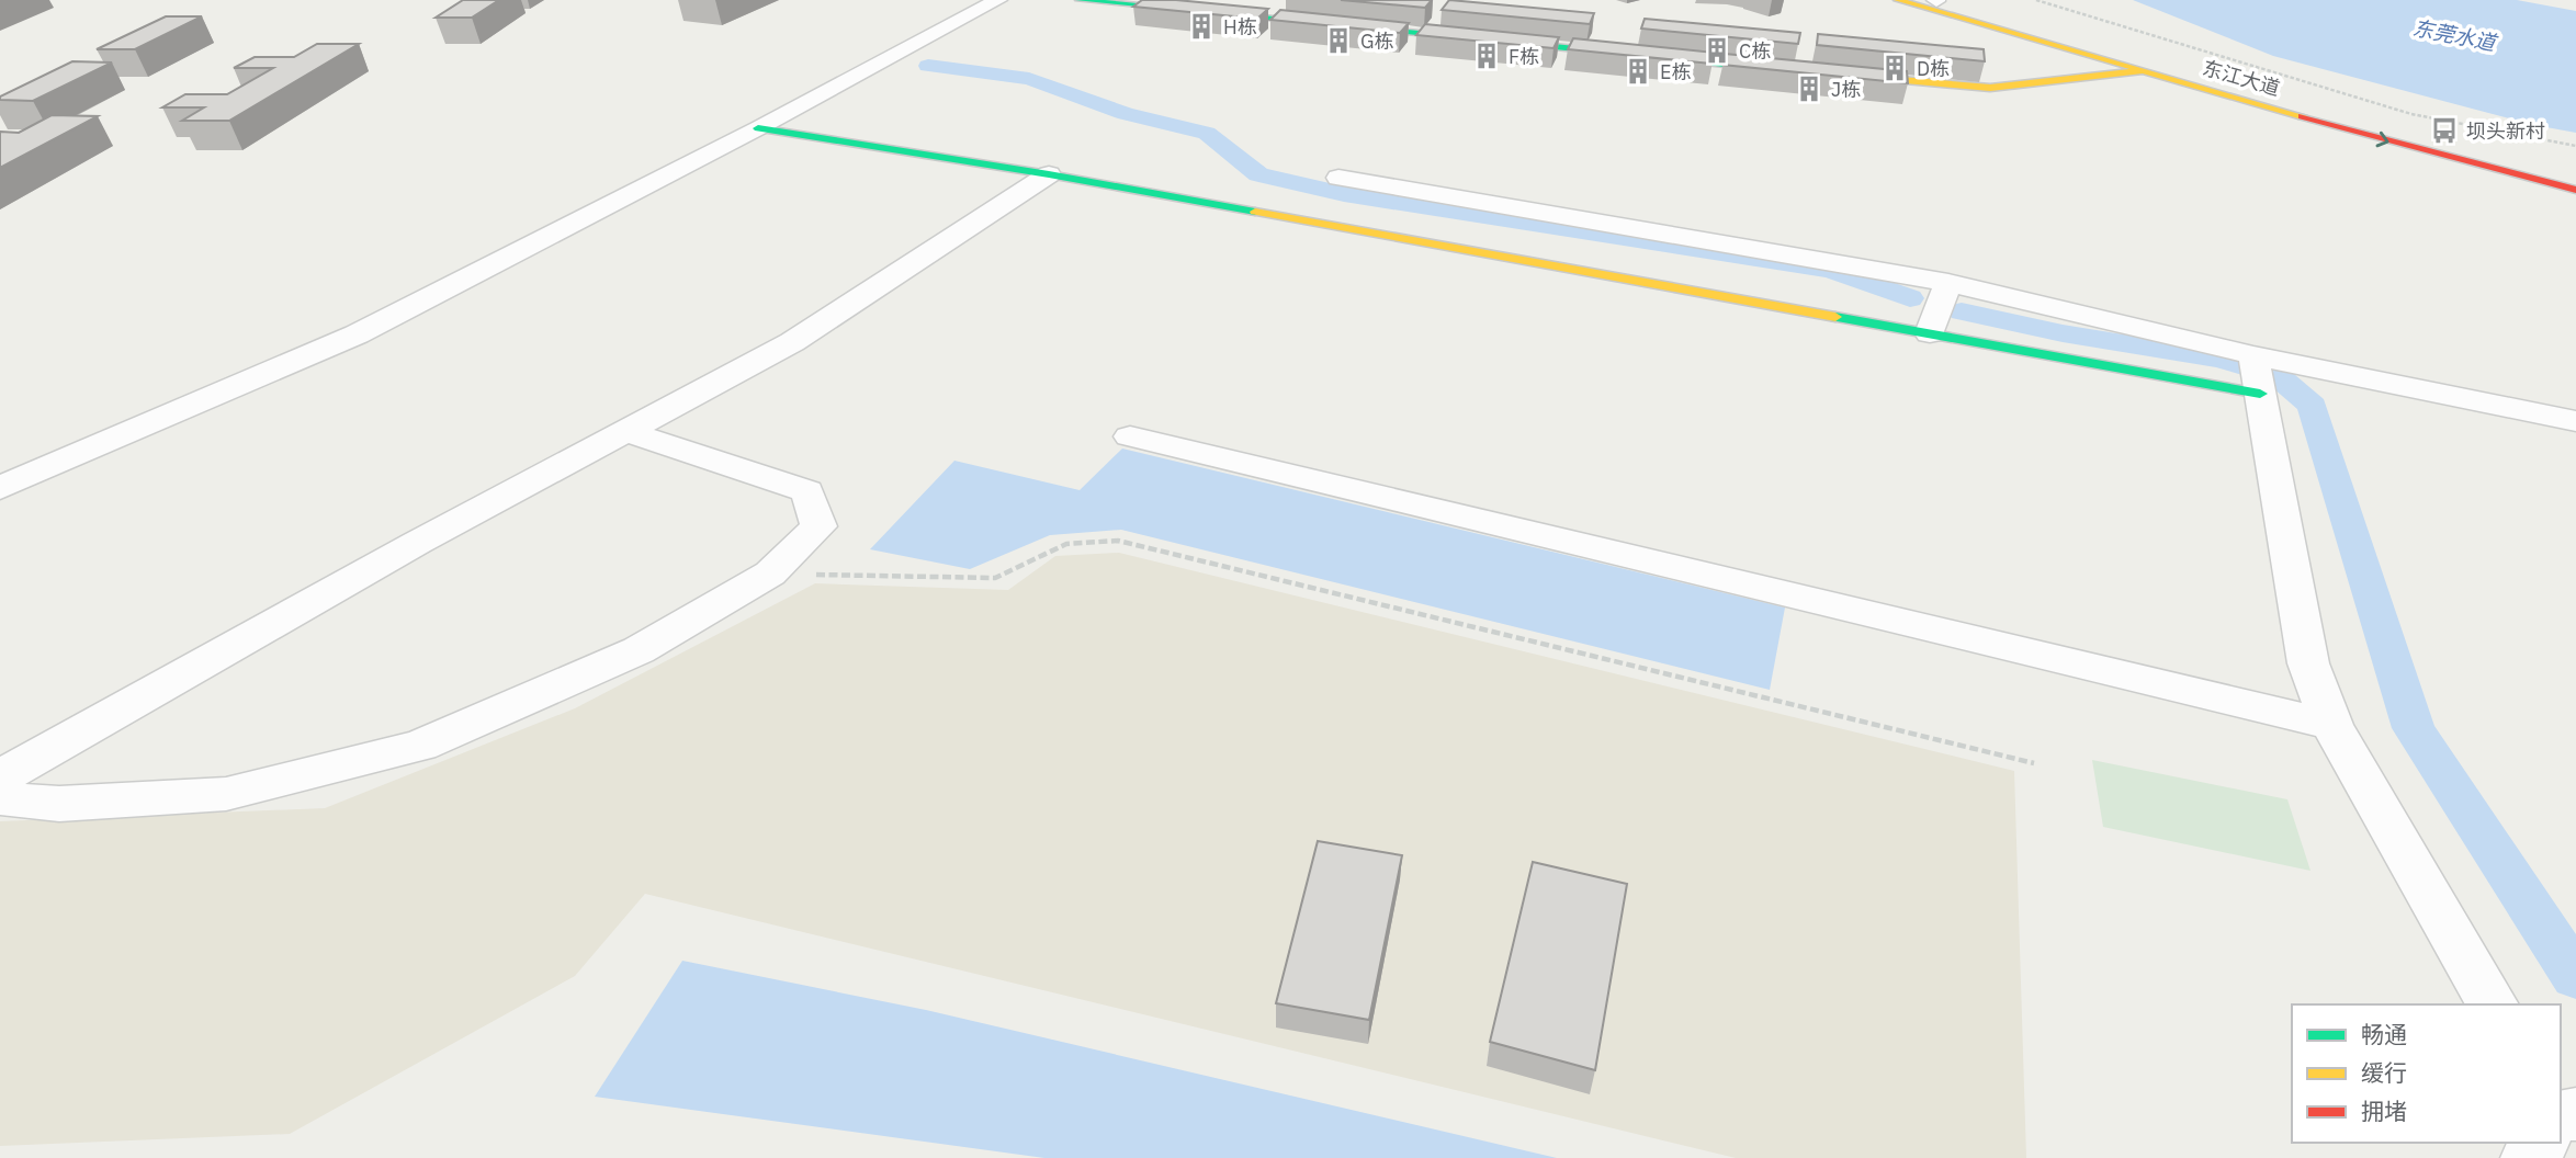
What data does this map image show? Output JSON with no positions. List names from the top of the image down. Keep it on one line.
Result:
{"streets":{"street":["东江大道"]},"water":["东莞水道"],"places":{"building":["H栋","G栋","C栋","F栋","D栋","E栋","J栋"],"bus stop":["坝头新村"]},"legend":["畅通","缓行","拥堵"]}
